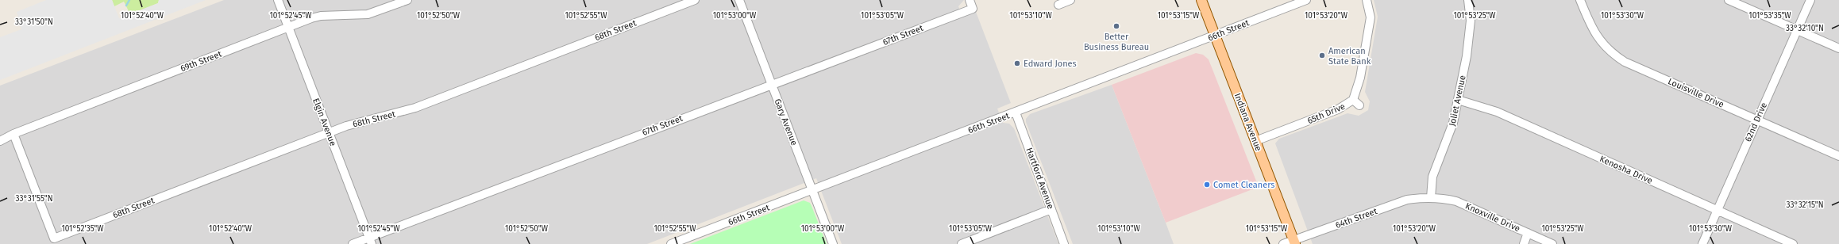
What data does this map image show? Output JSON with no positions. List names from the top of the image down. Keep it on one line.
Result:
{"streets":{"main road":["Indiana Avenue"],"street":["68th Street","66th Street","67th Street","69th Street","Louisville Drive","Joliet Avenue","65th Drive","Elgin Avenue","Gary Avenue","62nd Drive","Kenosha Drive","Hartford Avenue","Knoxville Drive","64th Street"]},"crossings":[["68th Street","69th Street"],["68th Street","Elgin Avenue"],["66th Street","Gary Avenue"],["66th Street","Indiana Avenue"],["66th Street","Hartford Avenue"],["67th Street","Elgin Avenue"],["67th Street","Gary Avenue"],["69th Street","Elgin Avenue"],["Louisville Drive","62nd Drive"],["Joliet Avenue","Kenosha Drive"],["Joliet Avenue","Knoxville Drive"],["Joliet Avenue","64th Street"],["65th Drive","Indiana Avenue"],["Indiana Avenue","64th Street"],["62nd Drive","Kenosha Drive"],["Knoxville Drive","64th Street"]],"places":["Better Business Bureau","American State Bank","Edward Jones","Comet Cleaners"],"coordinates":["101°53'00\"W","101°53'05\"W","101°53'20\"W","101°52'40\"W","101°52'45\"W","101°52'50\"W","101°52'55\"W","101°53'10\"W","101°53'15\"W","101°53'25\"W","101°53'30\"W","101°53'35\"W","33°31'50\"N","33°32'10\"N","33°31'55\"N","33°32'15\"N","101°52'35\"W"]}
